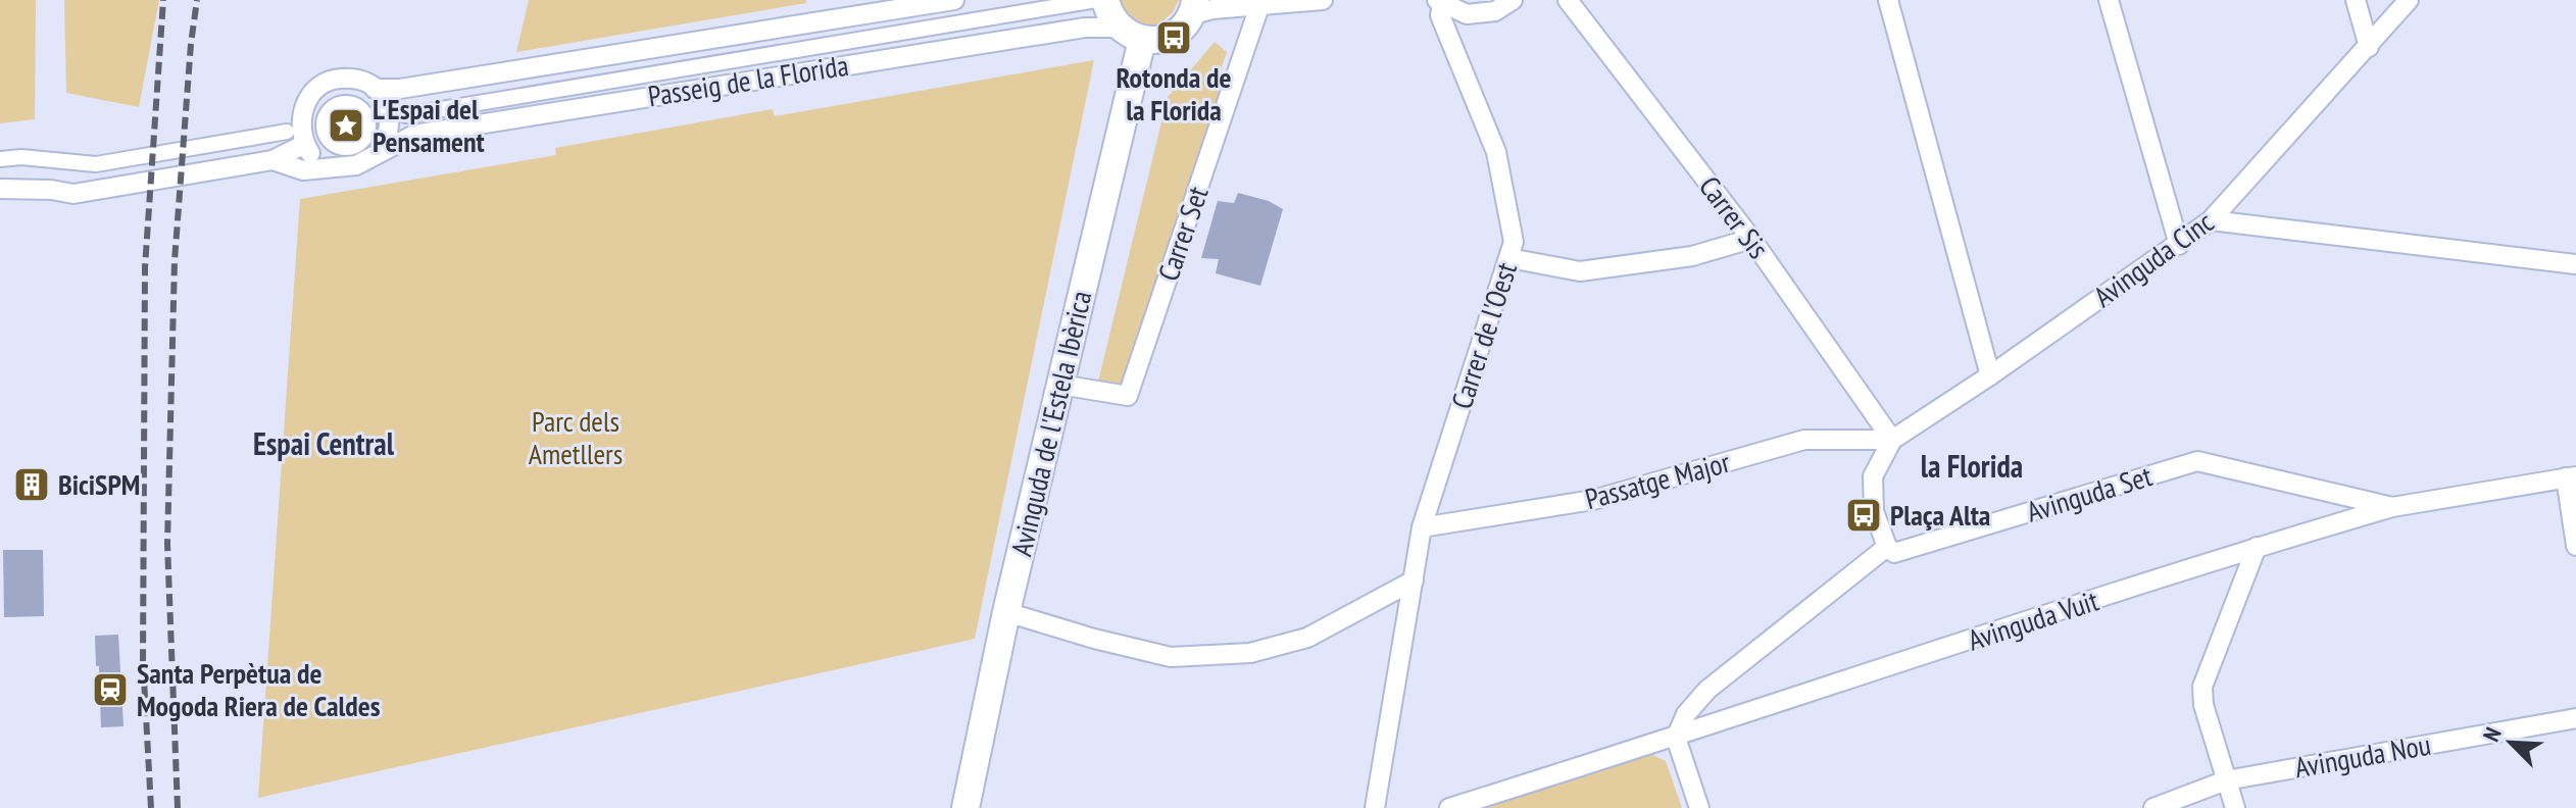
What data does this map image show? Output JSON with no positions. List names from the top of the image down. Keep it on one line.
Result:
{"streets":{"main road":["Avinguda de l'Estela Ibèrica"],"street":["Passeig de la Florida","Carrer Sis","Carrer Set","Avinguda Cinc","Carrer de l'Oest","Passatge Major","Avinguda Set","Avinguda Vuit","Avinguda Nou"]},"crossings":[["Passeig de la Florida","Avinguda de l'Estela Ibèrica"],["Carrer Sis","Avinguda Cinc"],["Carrer Sis","Passatge Major"],["Carrer Set","Avinguda de l'Estela Ibèrica"],["Avinguda Cinc","Passatge Major"],["Carrer de l'Oest","Passatge Major"],["Avinguda Set","Avinguda Vuit"]],"districts":["Espai Central","la Florida"],"parks":["Parc dels Ametllers"],"places":{"bus stop":["Rotonda de la Florida","Plaça Alta"],"place":["L'Espai del Pensament"],"building":["BiciSPM"],"station":["Santa Perpètua de Mogoda Riera de Caldes"]},"north":"top left"}
